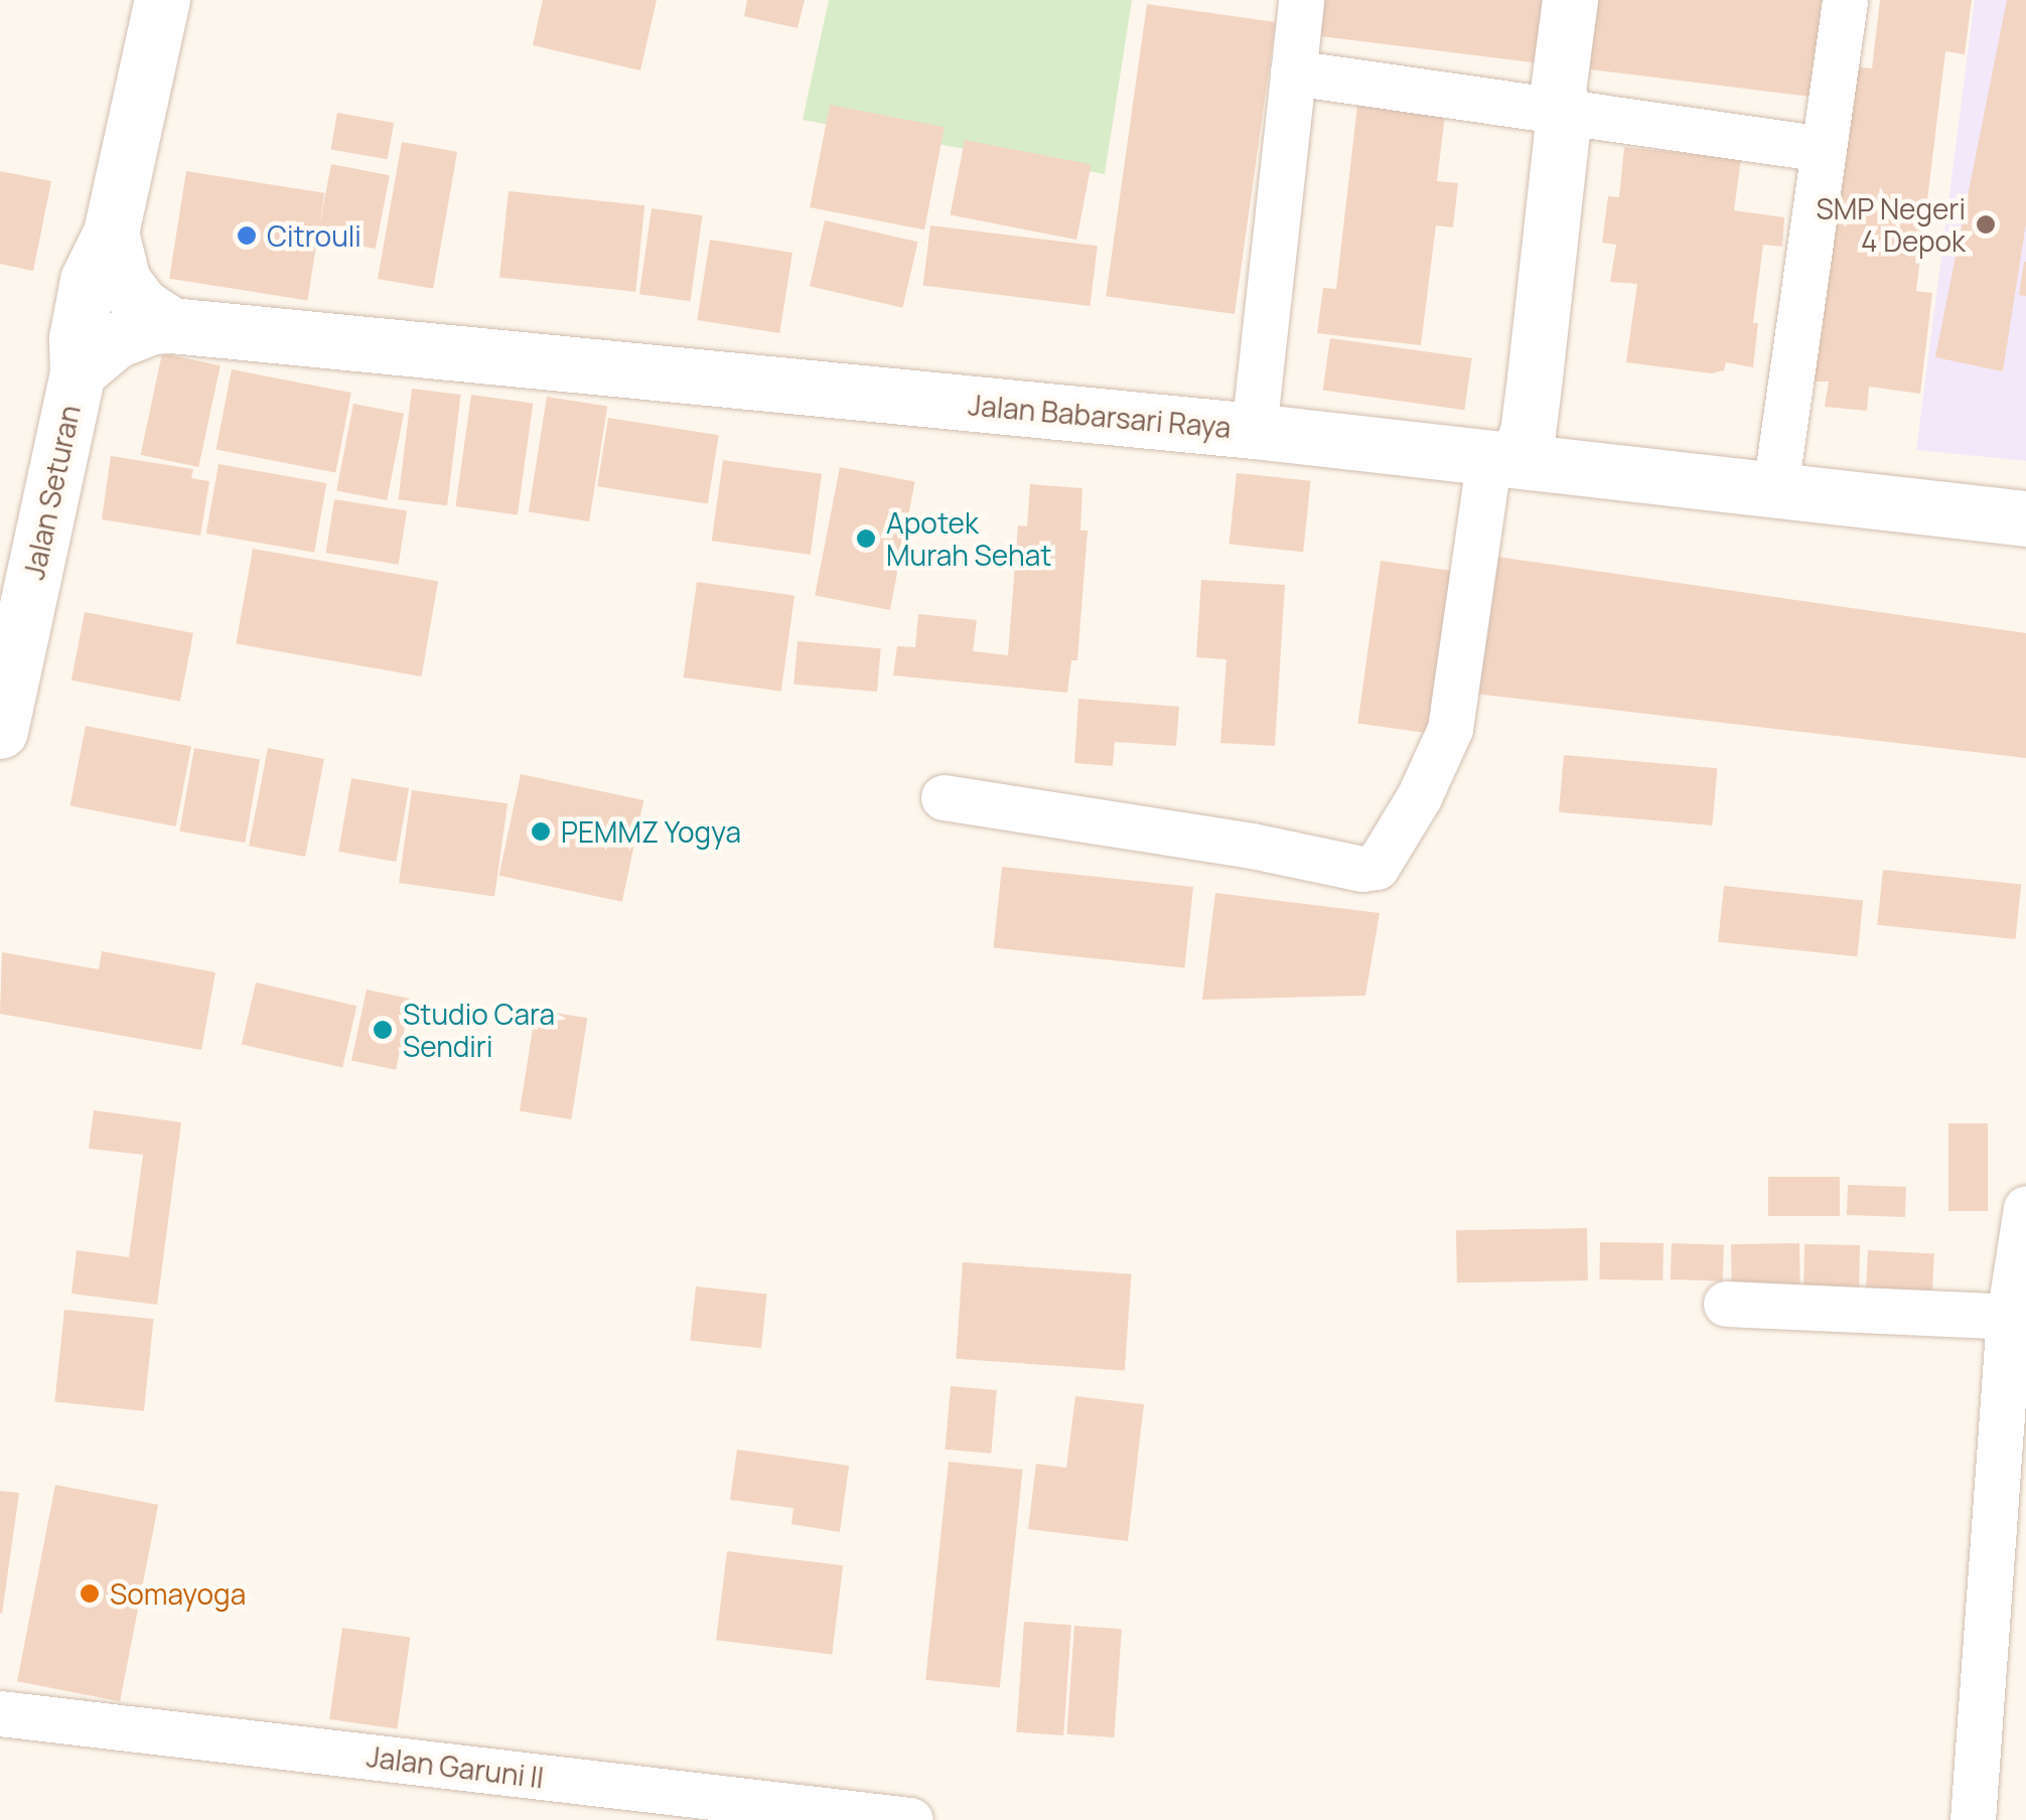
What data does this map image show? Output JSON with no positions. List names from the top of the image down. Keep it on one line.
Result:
{"streets":{"street":["Jalan Babarsari Raya","Jalan Seturan","Jalan Garuni II"]},"crossings":[["Jalan Babarsari Raya","Jalan Seturan"]],"places":["SMP Negeri 4 Depok","Citrouli","Apotek Murah Sehat","PEMMZ Yogya","Studio Cara Sendiri","Somayoga"]}
